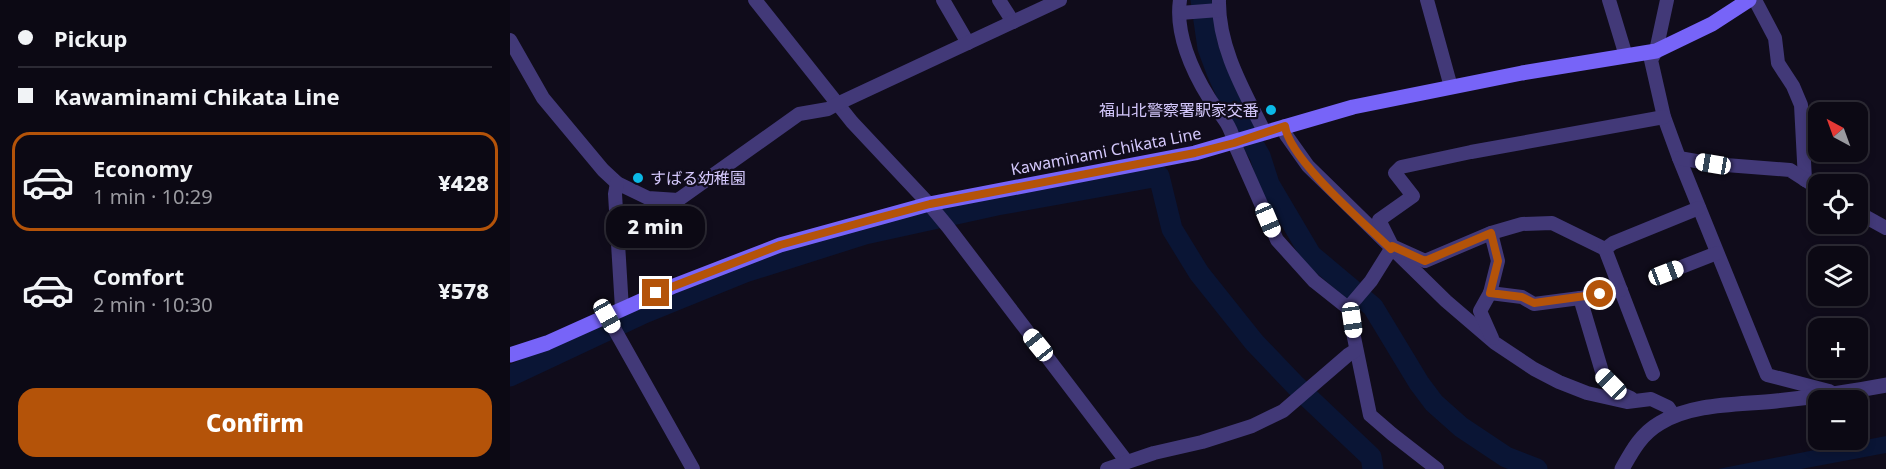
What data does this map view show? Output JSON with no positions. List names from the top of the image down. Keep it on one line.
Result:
{"streets":{"main road":["Kawaminami Chikata Line"]},"places":["福山北警察署駅家交番","すばる幼稚園"],"north":"top left","page":{"banner":["Pickup","Kawaminami Chikata Line"],"map_buttons":["+","−"],"list":[{"name":"Economy","note":"1 min · 10:29","value":"¥428"},{"name":"Comfort","note":"2 min · 10:30","value":"¥578"}],"bubble":"2 min","buttons":"Confirm"}}
